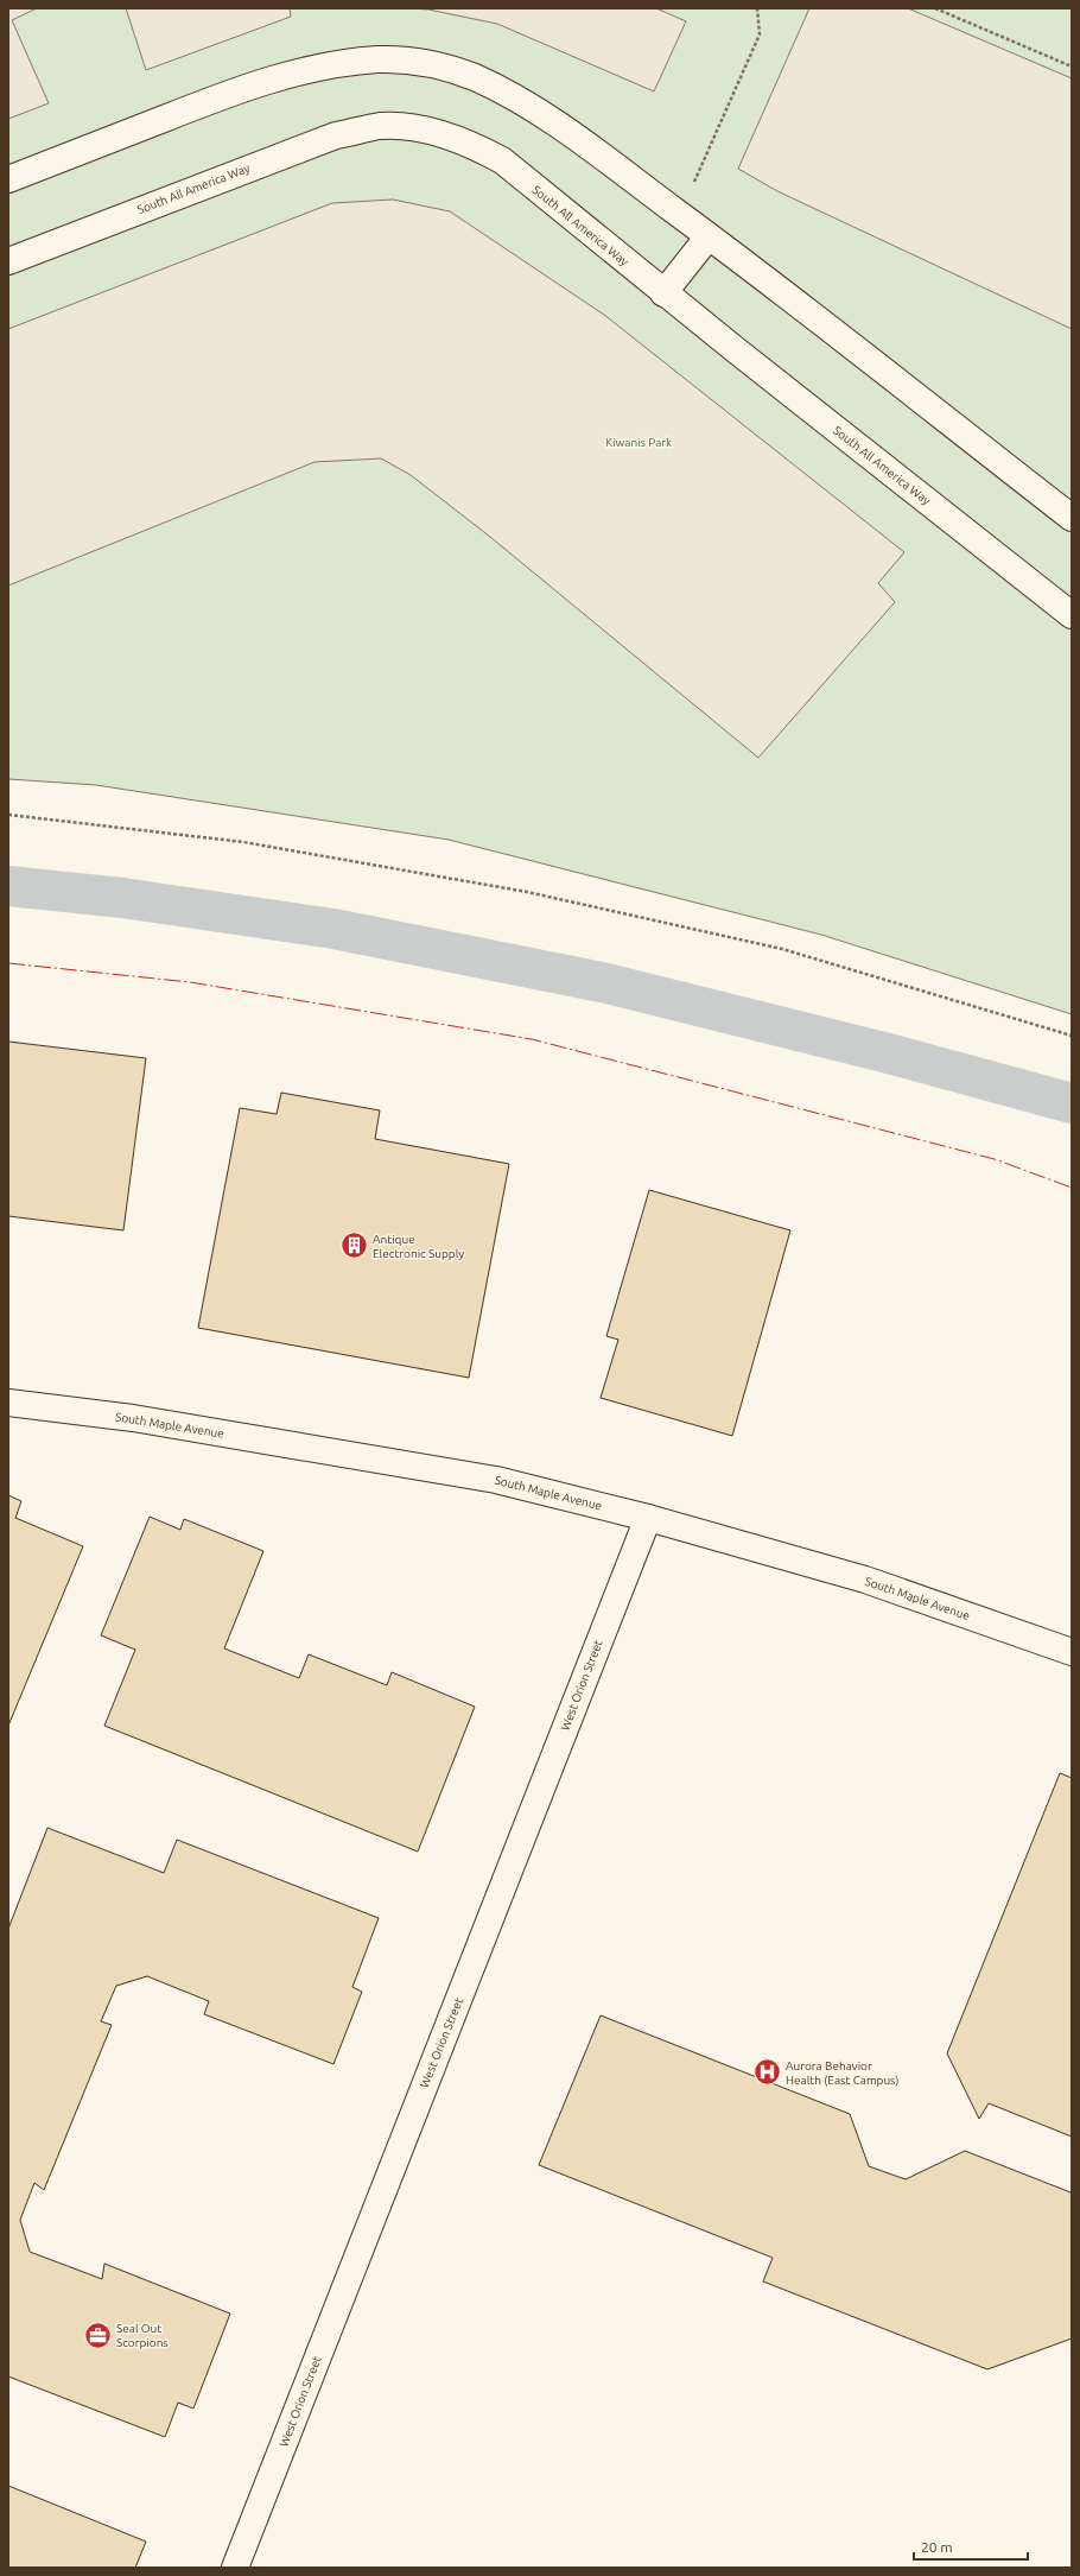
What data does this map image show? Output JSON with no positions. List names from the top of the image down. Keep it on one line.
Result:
{"streets":{"street":["South All America Way","South Maple Avenue","West Orion Street"]},"crossings":[["South Maple Avenue","West Orion Street"]],"parks":["Kiwanis Park"],"places":{"building":["Antique Electronic Supply"],"hospital":["Aurora Behavior Health (East Campus)"],"office":["Seal Out Scorpions"]},"scale_bar":"20 m"}
